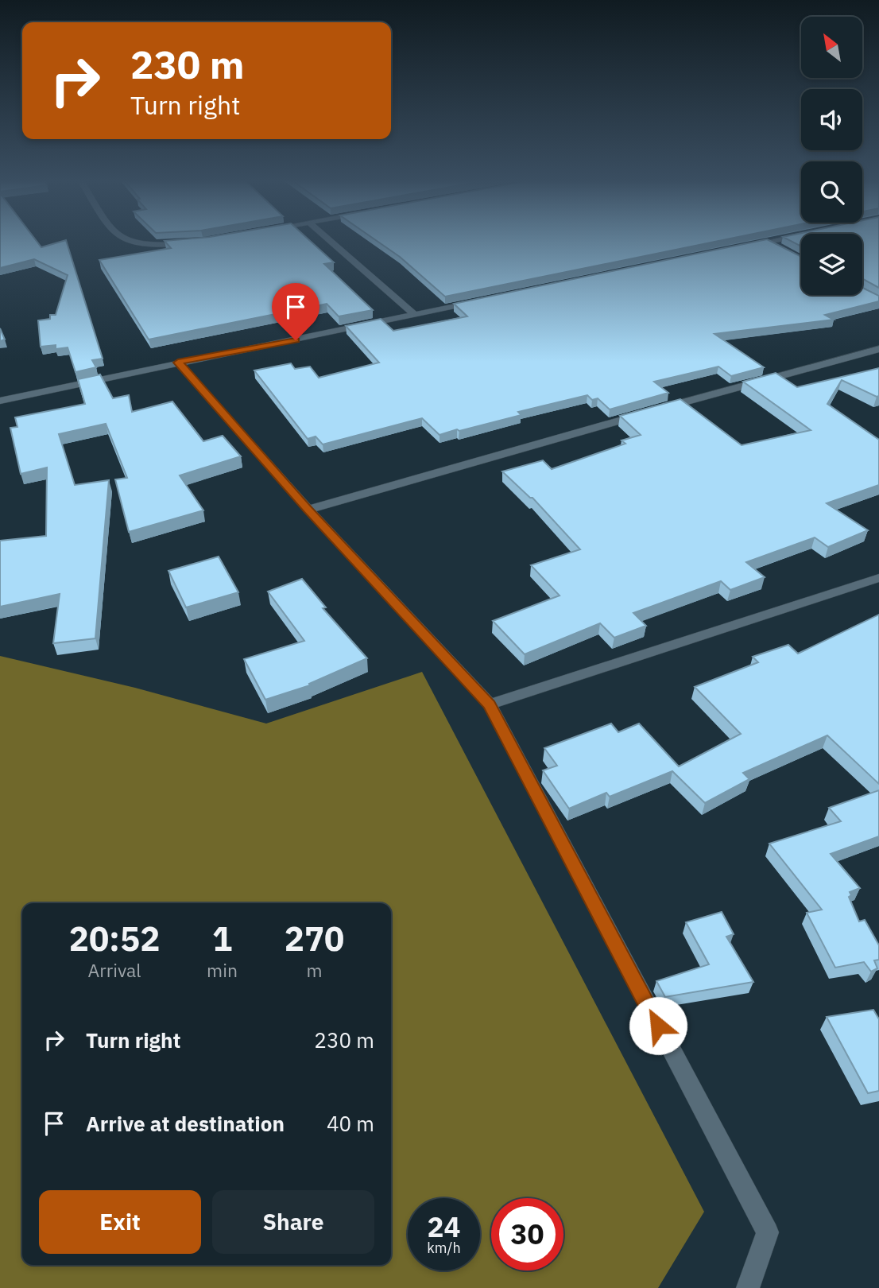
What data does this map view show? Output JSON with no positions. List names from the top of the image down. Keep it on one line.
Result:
{"north":"top left","page":{"turn":["230 m","Turn right"],"eta":["20:52","Arrival","1","min","270","m"],"list":[{"name":"Turn right","value":"230 m"},{"name":"Arrive at destination","value":"40 m"}],"buttons":["Exit","Share"],"speed":"24 km/h","limit":"30"}}
